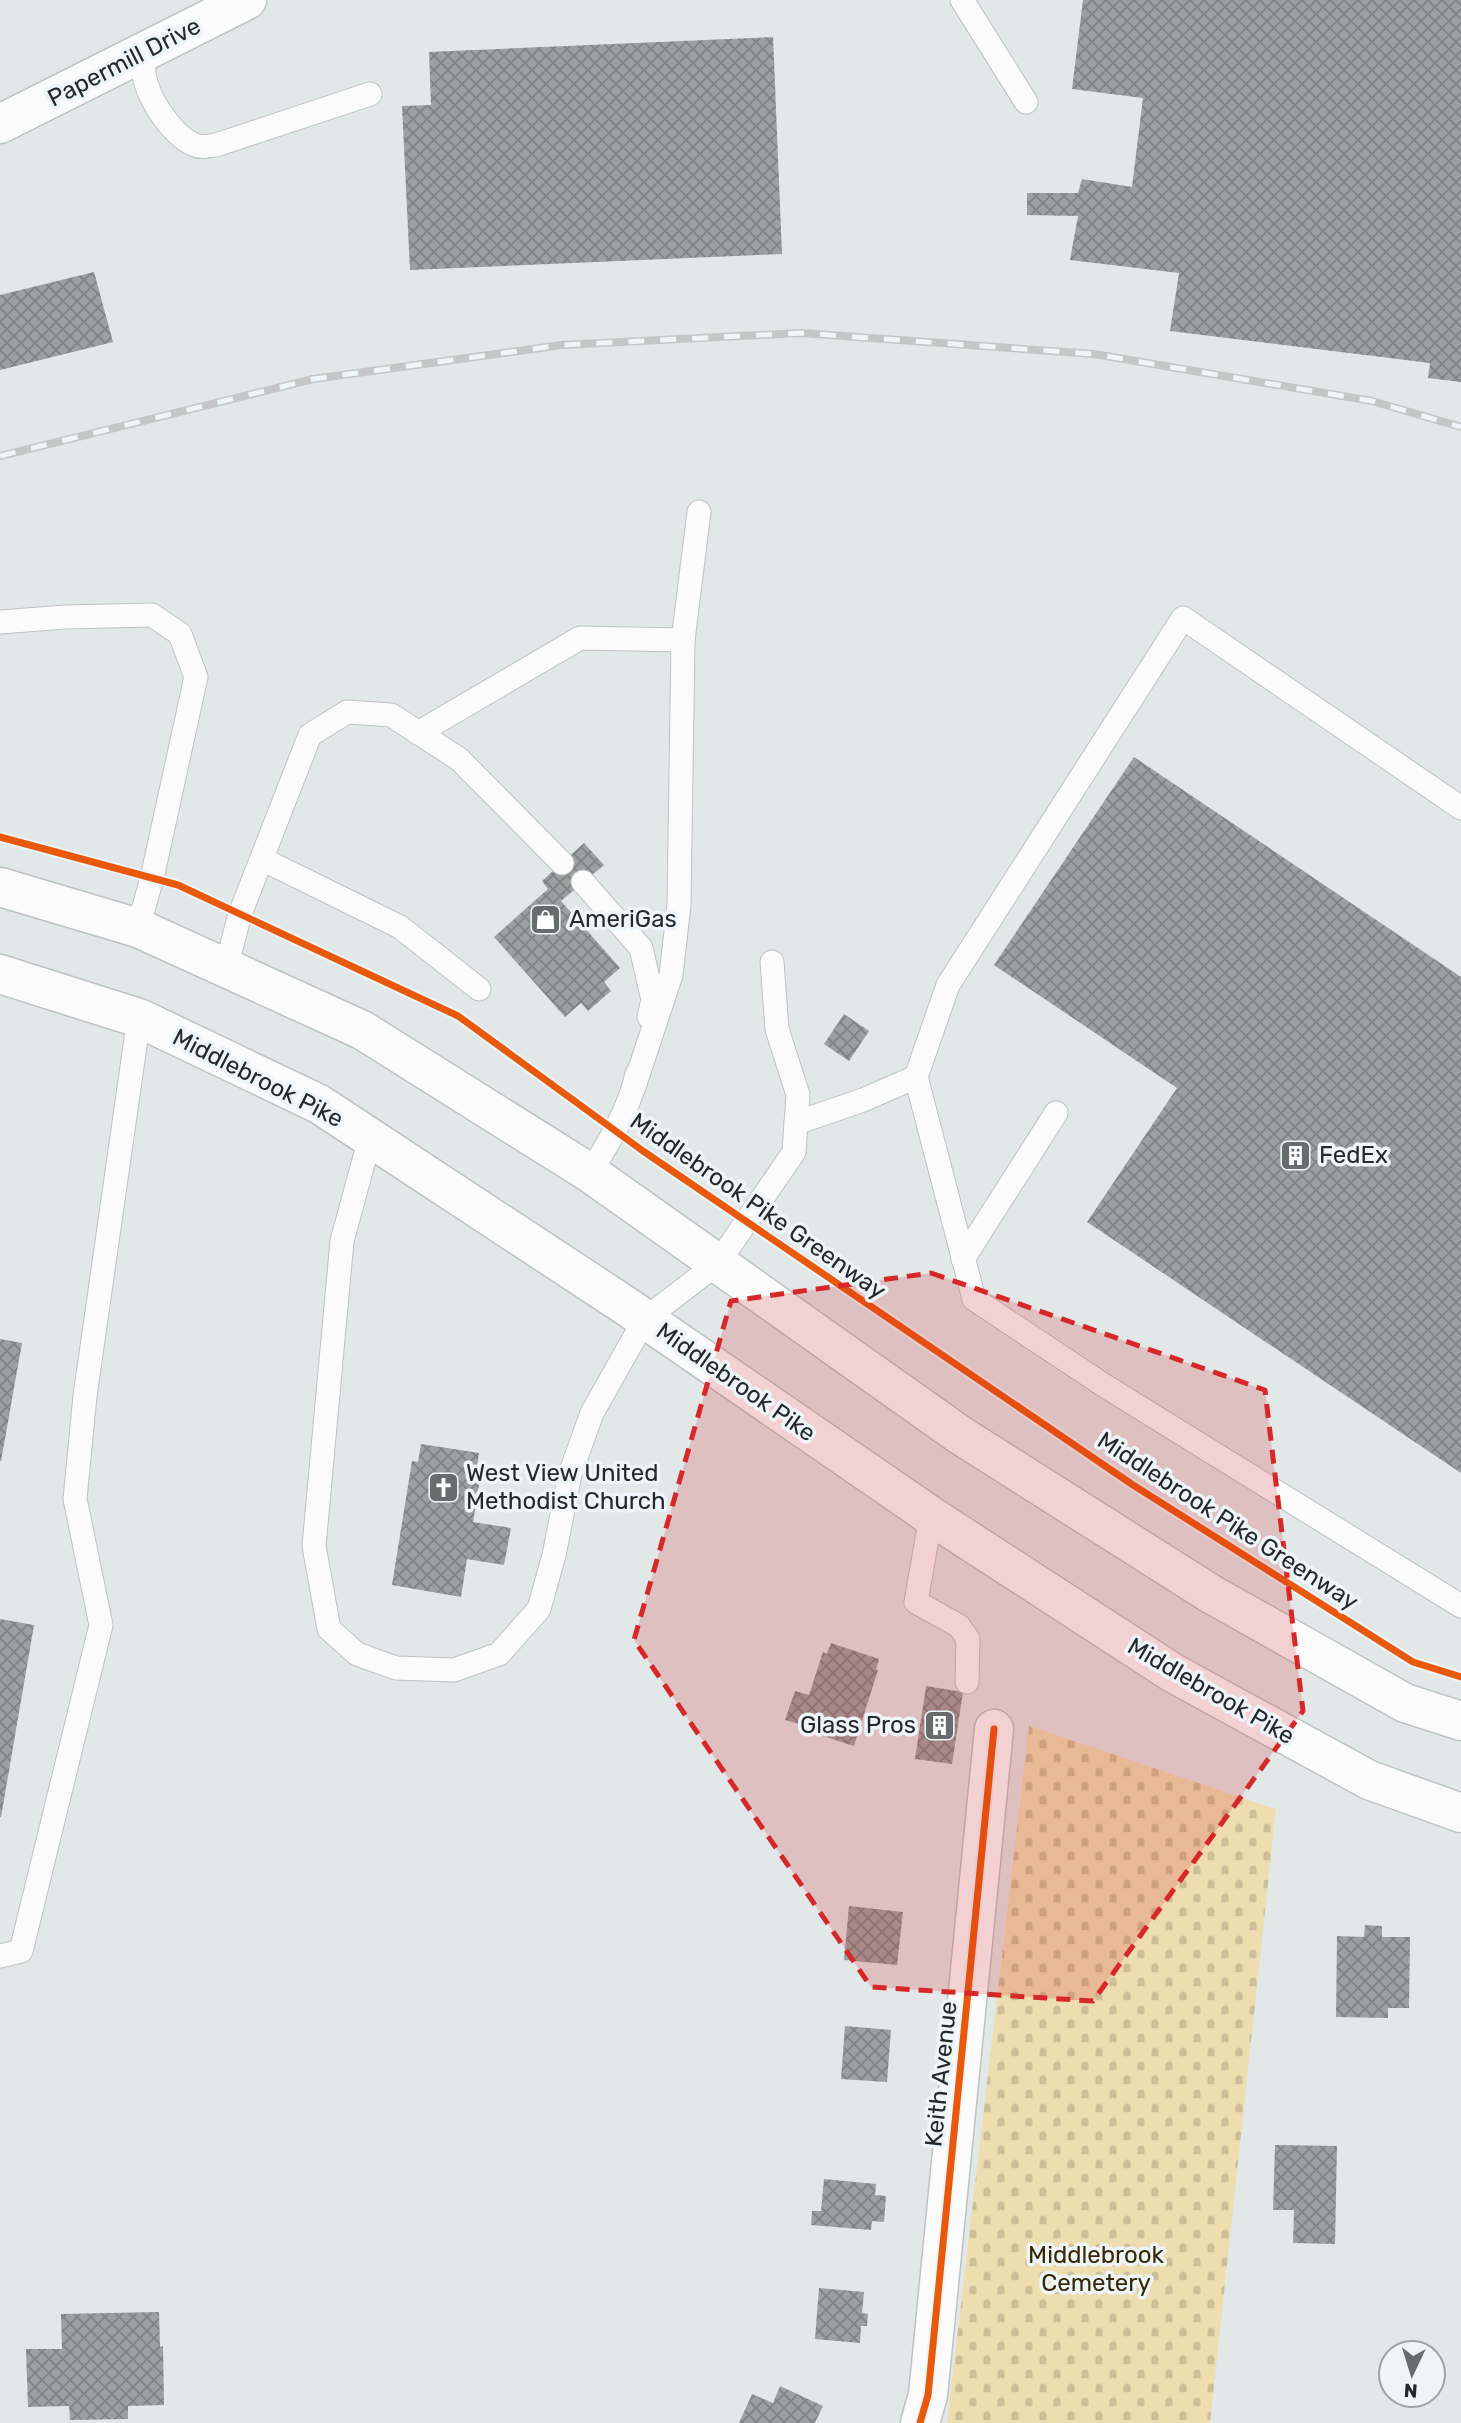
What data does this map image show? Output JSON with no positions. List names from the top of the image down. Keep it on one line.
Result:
{"streets":{"main road":["Papermill Drive","Middlebrook Pike","Keith Avenue"],"cycle path":["Middlebrook Pike Greenway"]},"parks":["Middlebrook Cemetery"],"places":{"shop":["AmeriGas"],"building":["FedEx","Glass Pros"],"church":["West View United Methodist Church"]},"north":"bottom"}
